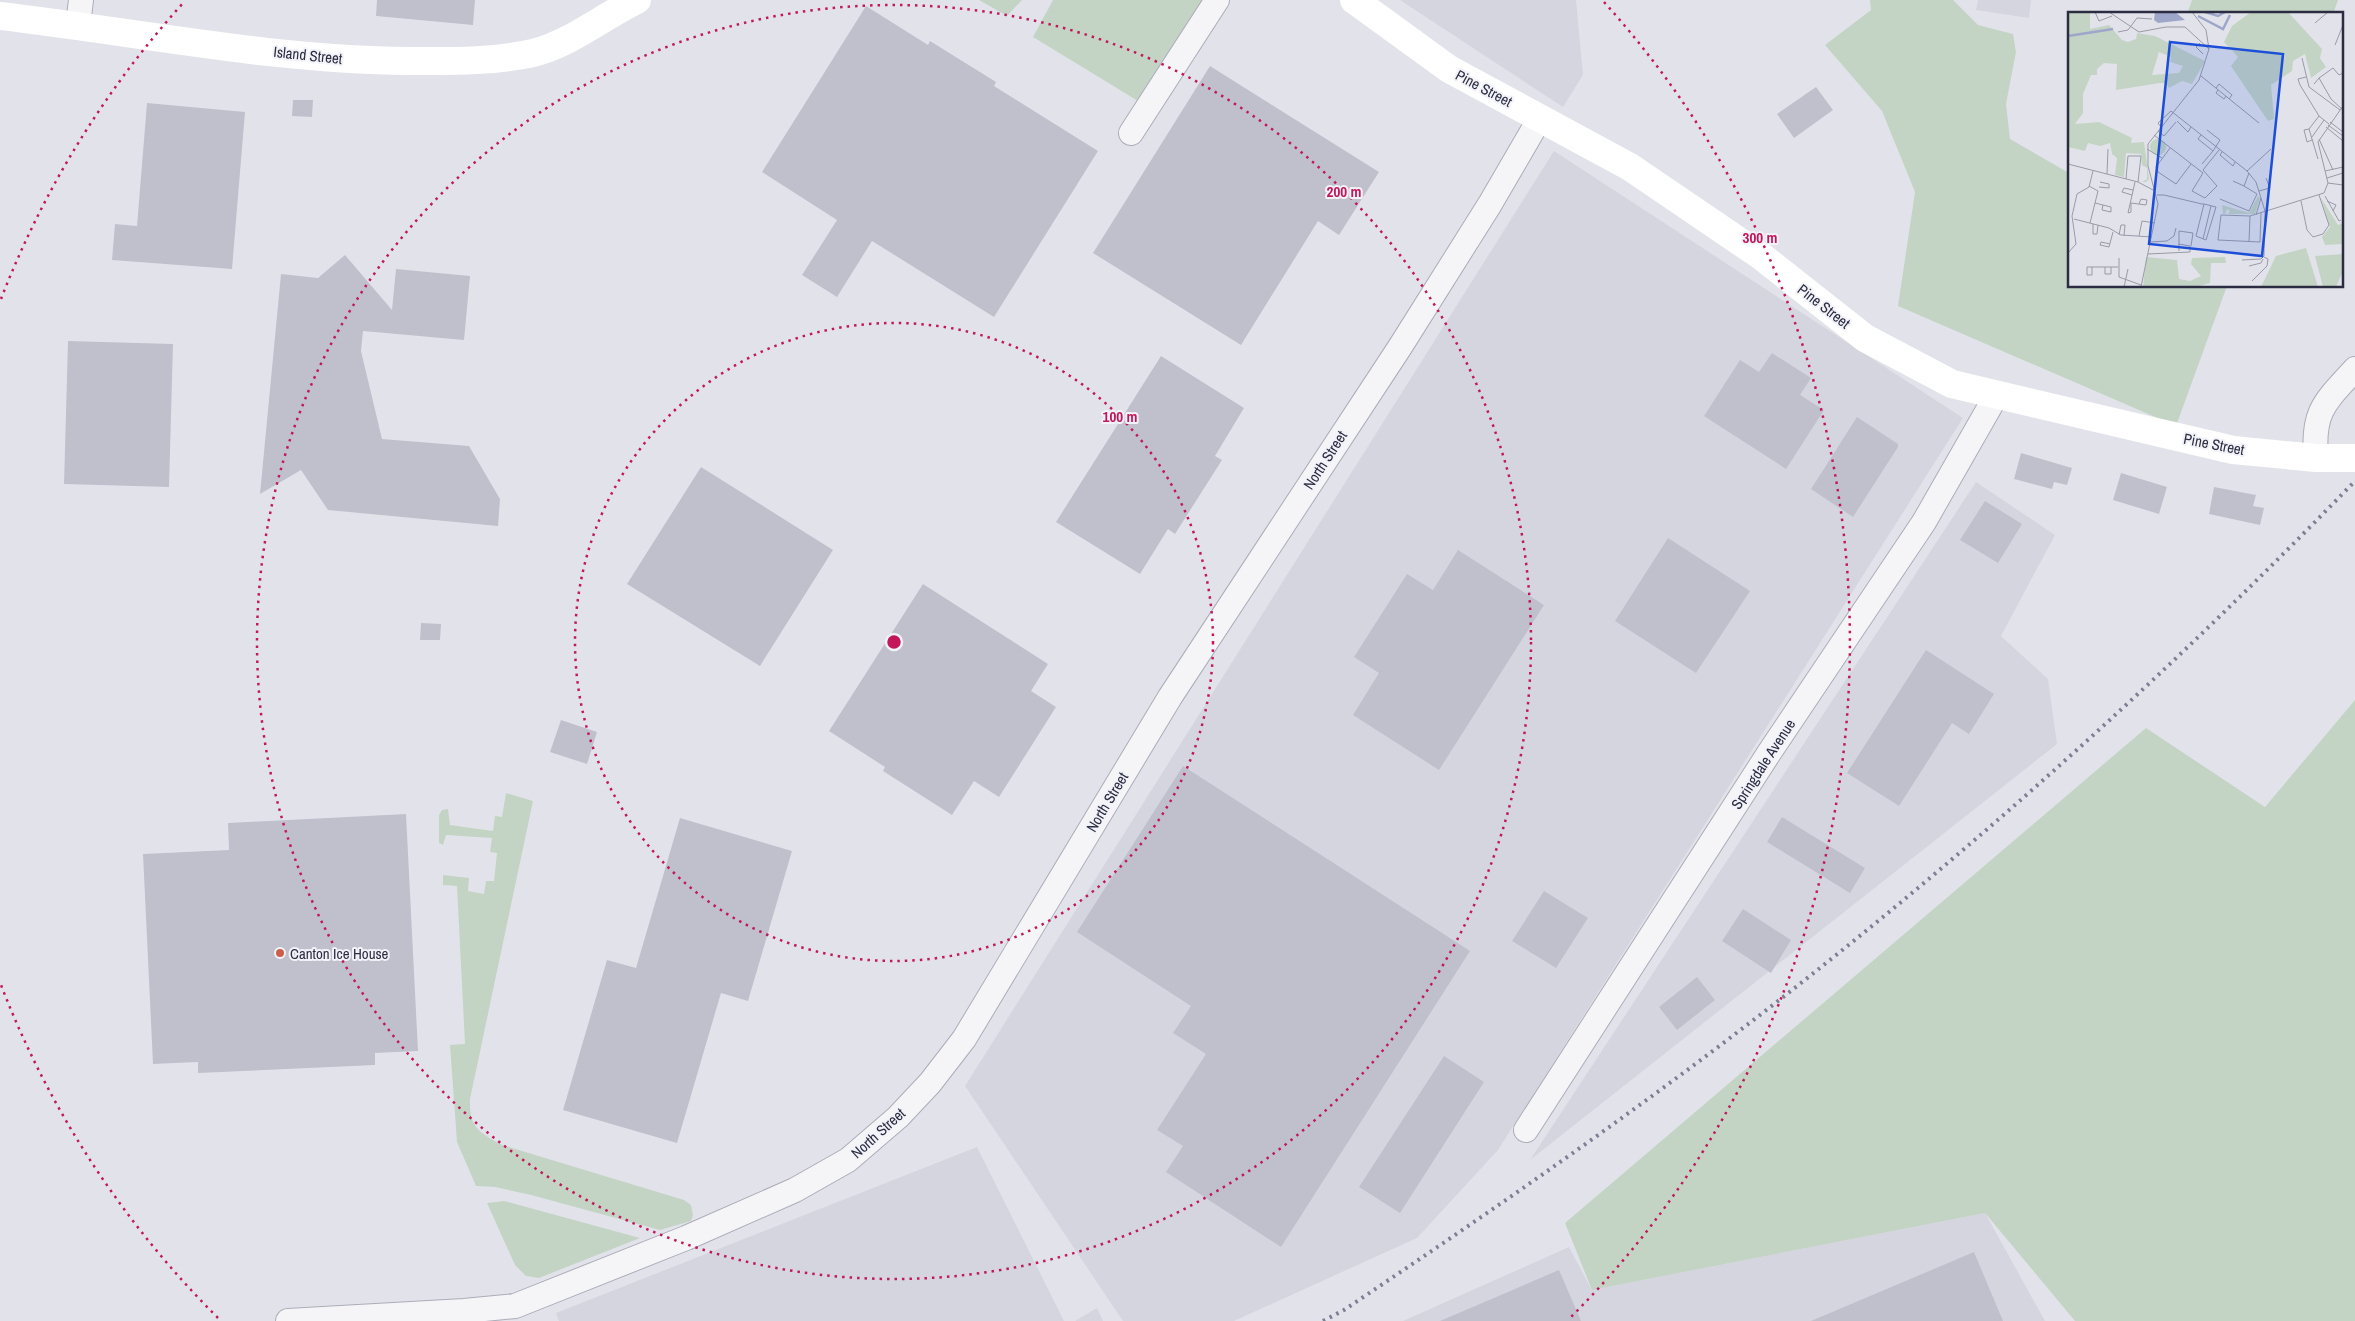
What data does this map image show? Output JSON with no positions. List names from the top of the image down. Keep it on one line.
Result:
{"streets":{"street":["Island Street","Pine Street","North Street","Springdale Avenue"]},"crossings":[["Pine Street","North Street"],["Pine Street","Springdale Avenue"]],"places":["Canton Ice House"],"rings":["200 m","300 m","100 m"]}
